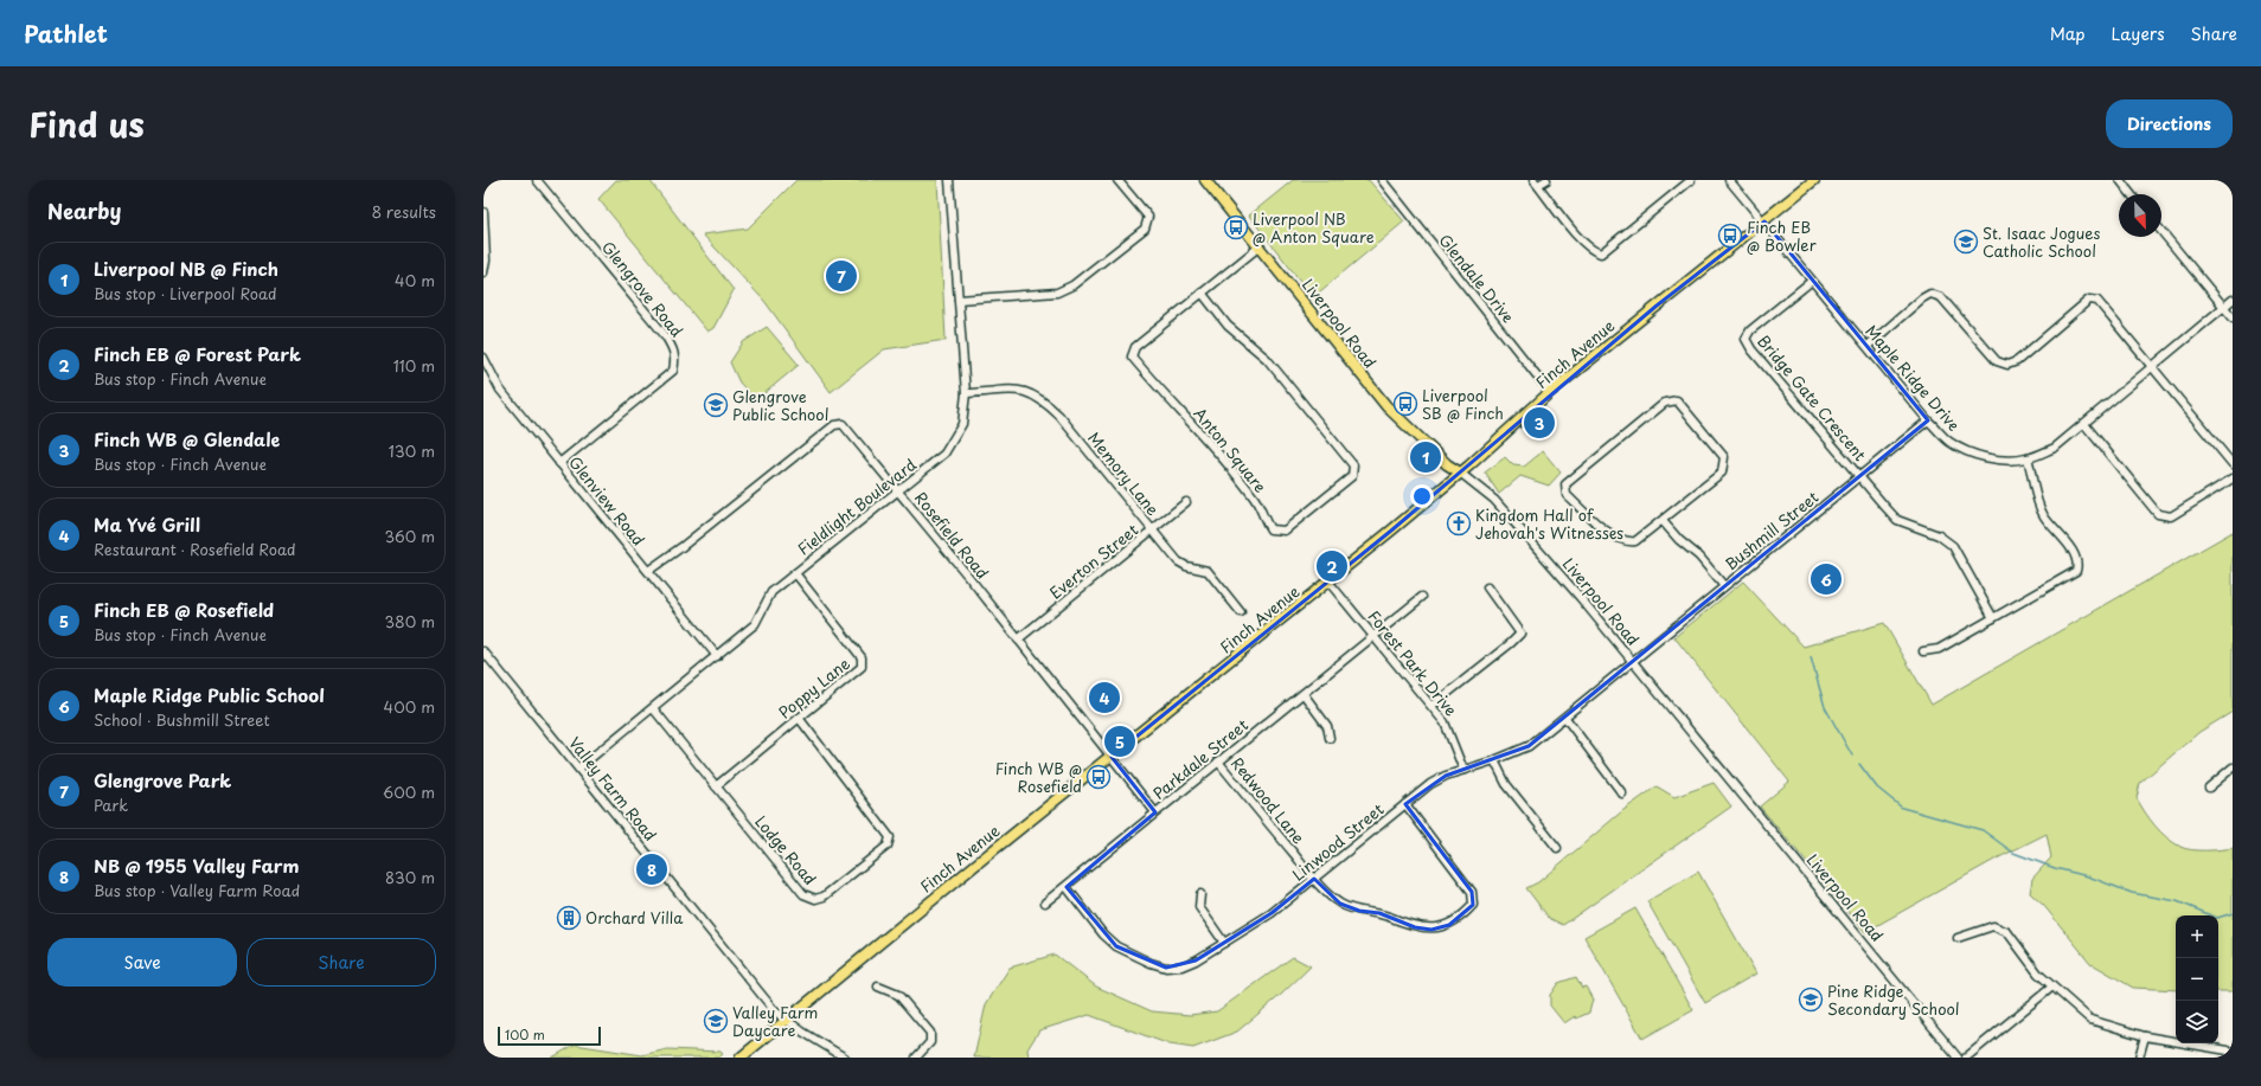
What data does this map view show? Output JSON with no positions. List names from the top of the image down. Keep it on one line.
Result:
{"streets":{"main road":["Liverpool Road","Finch Avenue"],"street":["Glendale Drive","Glengrove Road","Maple Ridge Drive","Bridge Gate Crescent","Anton Square","Memory Lane","Glenview Road","Fieldlight Boulevard","Bushmill Street","Rosefield Road","Everton Street","Forest Park Drive","Poppy Lane","Parkdale Street","Valley Farm Road","Redwood Lane","Linwood Street","Lodge Road"]},"crossings":[["Glendale Drive","Finch Avenue"],["Glengrove Road","Glenview Road"],["Liverpool Road","Finch Avenue"],["Liverpool Road","Anton Square"],["Liverpool Road","Bushmill Street"],["Liverpool Road","Linwood Street"],["Finch Avenue","Maple Ridge Drive"],["Finch Avenue","Rosefield Road"],["Finch Avenue","Forest Park Drive"],["Finch Avenue","Valley Farm Road"],["Maple Ridge Drive","Bridge Gate Crescent"],["Maple Ridge Drive","Bushmill Street"],["Bridge Gate Crescent","Bushmill Street"],["Memory Lane","Fieldlight Boulevard"],["Memory Lane","Everton Street"],["Glenview Road","Fieldlight Boulevard"],["Glenview Road","Rosefield Road"],["Fieldlight Boulevard","Rosefield Road"],["Fieldlight Boulevard","Poppy Lane"],["Fieldlight Boulevard","Valley Farm Road"],["Fieldlight Boulevard","Lodge Road"],["Bushmill Street","Linwood Street"],["Rosefield Road","Everton Street"],["Rosefield Road","Parkdale Street"],["Forest Park Drive","Parkdale Street"],["Forest Park Drive","Linwood Street"],["Poppy Lane","Lodge Road"],["Parkdale Street","Redwood Lane"],["Parkdale Street","Linwood Street"],["Redwood Lane","Linwood Street"]],"places":{"bus stop":["Liverpool NB @ Anton Square","Finch EB @ Bowler","Liverpool SB @ Finch","Finch WB @ Rosefield"],"school or university":["St. Isaac Jogues Catholic School","Glengrove Public School","Pine Ridge Secondary School","Valley Farm Daycare"],"church":["Kingdom Hall of Jehovah's Witnesses"],"building":["Orchard Villa"]},"scale_bar":"100 m","north":"bottom","page":{"header":"Pathlet","nav":["Map","Layers","Share"],"title":"Find us","buttons":["Directions",["Save","Share"]],"heading":["Nearby","8 results"],"list":[{"mark":"1","name":"Liverpool NB @ Finch","note":"Bus stop · Liverpool Road","value":"40 m"},{"mark":"2","name":"Finch EB @ Forest Park","note":"Bus stop · Finch Avenue","value":"110 m"},{"mark":"3","name":"Finch WB @ Glendale","note":"Bus stop · Finch Avenue","value":"130 m"},{"mark":"4","name":"Ma Yvé Grill","note":"Restaurant · Rosefield Road","value":"360 m"},{"mark":"5","name":"Finch EB @ Rosefield","note":"Bus stop · Finch Avenue","value":"380 m"},{"mark":"6","name":"Maple Ridge Public School","note":"School · Bushmill Street","value":"400 m"},{"mark":"7","name":"Glengrove Park","note":"Park","value":"600 m"},{"mark":"8","name":"NB @ 1955 Valley Farm","note":"Bus stop · Valley Farm Road","value":"830 m"}],"pins":["7","3","1","2","6","4","5","8"],"map_buttons":["+","−"],"scale":"100 m"}}
